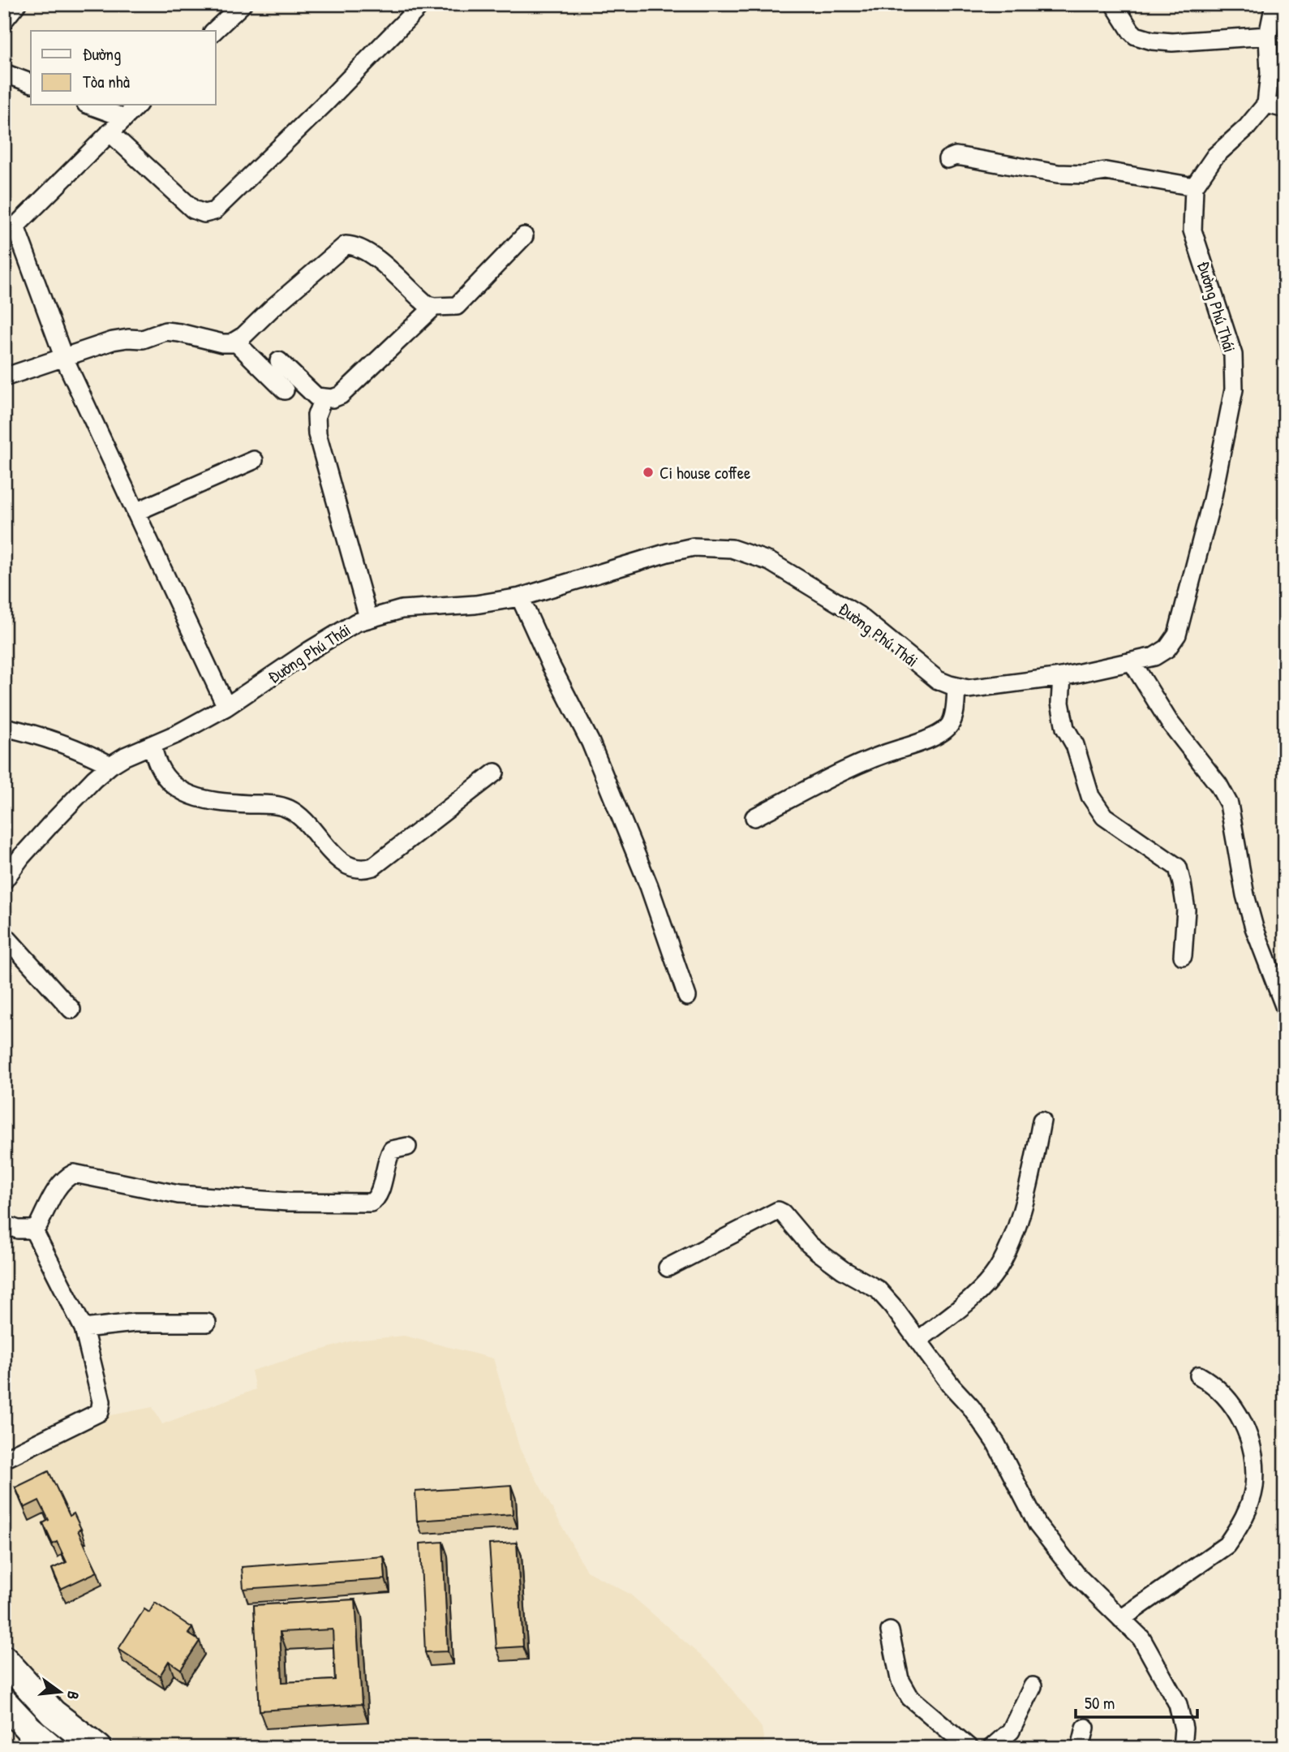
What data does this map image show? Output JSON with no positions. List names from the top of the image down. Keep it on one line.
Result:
{"streets":{"street":["Đường Phú Thái"]},"places":["Ci house coffee"],"legend":["Đường","Tòa nhà"],"scale_bar":"50 m","north":"right"}
